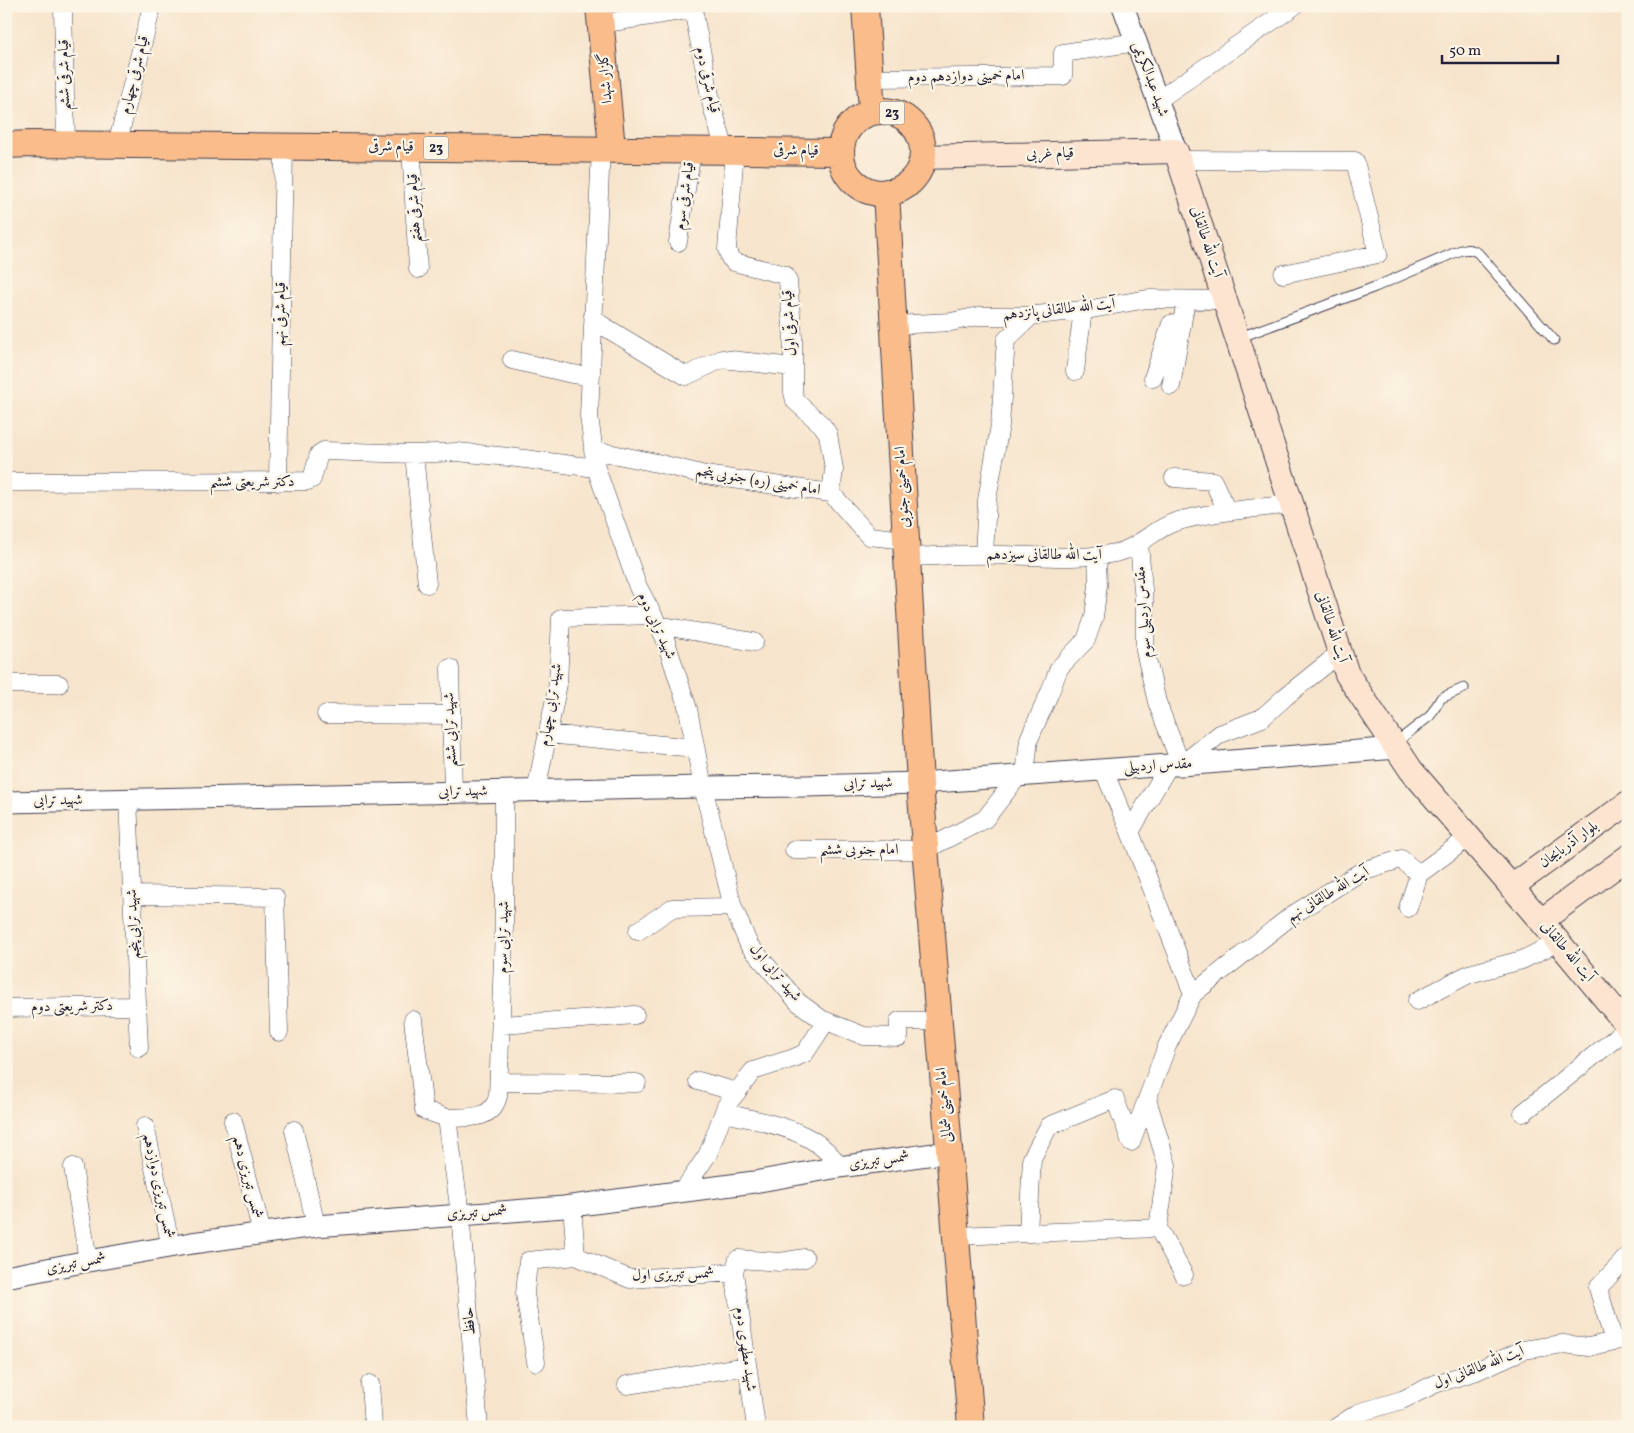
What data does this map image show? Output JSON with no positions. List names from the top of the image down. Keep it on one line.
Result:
{"streets":{"main road":["گلزار شهدا","23","قیام شرقی","قیام غربی","آیت الله طالقانی","امام خمینی جنوبی","بلوار آذربایجان","امام خمینی شمالی"],"street":["قیام شرقی ششم","قیام شرقی چهارم","امام خمینی دوازدهم دوم","شهید عبدالکریمی","قیام شرقی دوم","قیام شرقی سوم","قیام شرقی هفتم","آیت الله طالقانی پانزدهم","قیام شرقی نهم","قیام شرقی اول","امام خمینی (ره) جنوبی پنجم","دکتر شریعتی ششم","آیت الله طالقانی سیزدهم","مقدس اردبیلی سوم","شهید ترابی دوم","شهید ترابی چهارم","شهید ترابی ششم","مقدس اردبیلی","شهید ترابی","امام جنوبی ششم","آیت الله طالقانی نهم","شهید ترابی پنجم","شهید ترابی سوم","شهید ترابی اول","دکتر شریعتی دوم","شمس تبریزی","شمس تبریزی دهم","شمس تبریزی دوازدهم","شمس تبریزی اول","حافظ","شهید مطهری دوم","آیت الله طالقانی اول"]},"crossings":[["قیام شرقی ششم","قیام شرقی"],["قیام شرقی چهارم","قیام شرقی"],["امام خمینی دوازدهم دوم","شهید عبدالکریمی"],["امام خمینی دوازدهم دوم","23"],["گلزار شهدا","قیام شرقی"],["گلزار شهدا","شهید ترابی دوم"],["شهید عبدالکریمی","قیام غربی"],["شهید عبدالکریمی","آیت الله طالقانی"],["قیام شرقی دوم","قیام شرقی"],["قیام شرقی دوم","قیام شرقی اول"],["23","قیام شرقی"],["23","قیام غربی"],["23","امام خمینی جنوبی"],["قیام شرقی","قیام غربی"],["قیام شرقی","قیام شرقی سوم"],["قیام شرقی","قیام شرقی هفتم"],["قیام شرقی","قیام شرقی نهم"],["قیام شرقی","قیام شرقی اول"],["قیام شرقی","امام خمینی جنوبی"],["قیام شرقی","شهید ترابی دوم"],["قیام غربی","آیت الله طالقانی"],["قیام غربی","امام خمینی جنوبی"],["آیت الله طالقانی","آیت الله طالقانی پانزدهم"],["آیت الله طالقانی","آیت الله طالقانی سیزدهم"],["آیت الله طالقانی","مقدس اردبیلی"],["آیت الله طالقانی","بلوار آذربایجان"],["آیت الله طالقانی پانزدهم","امام خمینی جنوبی"],["قیام شرقی نهم","دکتر شریعتی ششم"],["قیام شرقی اول","امام خمینی (ره) جنوبی پنجم"],["امام خمینی (ره) جنوبی پنجم","امام خمینی جنوبی"],["امام خمینی (ره) جنوبی پنجم","آیت الله طالقانی سیزدهم"],["امام خمینی (ره) جنوبی پنجم","شهید ترابی دوم"],["دکتر شریعتی ششم","شهید ترابی دوم"],["امام خمینی جنوبی","آیت الله طالقانی سیزدهم"],["امام خمینی جنوبی","مقدس اردبیلی"],["امام خمینی جنوبی","شهید ترابی"],["امام خمینی جنوبی","امام خمینی شمالی"],["آیت الله طالقانی سیزدهم","مقدس اردبیلی سوم"],["مقدس اردبیلی سوم","مقدس اردبیلی"],["شهید ترابی دوم","شهید ترابی چهارم"],["شهید ترابی دوم","شهید ترابی"],["شهید ترابی دوم","شهید ترابی اول"],["شهید ترابی چهارم","شهید ترابی"],["شهید ترابی ششم","شهید ترابی"],["مقدس اردبیلی","شهید ترابی"],["مقدس اردبیلی","امام خمینی شمالی"],["شهید ترابی","شهید ترابی پنجم"],["شهید ترابی","شهید ترابی سوم"],["شهید ترابی","شهید ترابی اول"],["شهید ترابی","امام خمینی شمالی"],["امام جنوبی ششم","امام خمینی شمالی"],["شهید ترابی پنجم","دکتر شریعتی دوم"],["شهید ترابی سوم","حافظ"],["شهید ترابی اول","امام خمینی شمالی"],["امام خمینی شمالی","شمس تبریزی"],["شمس تبریزی","شمس تبریزی دهم"],["شمس تبریزی","شمس تبریزی دوازدهم"],["شمس تبریزی","حافظ"],["شمس تبریزی اول","شهید مطهری دوم"]],"scale_bar":"50 m"}
